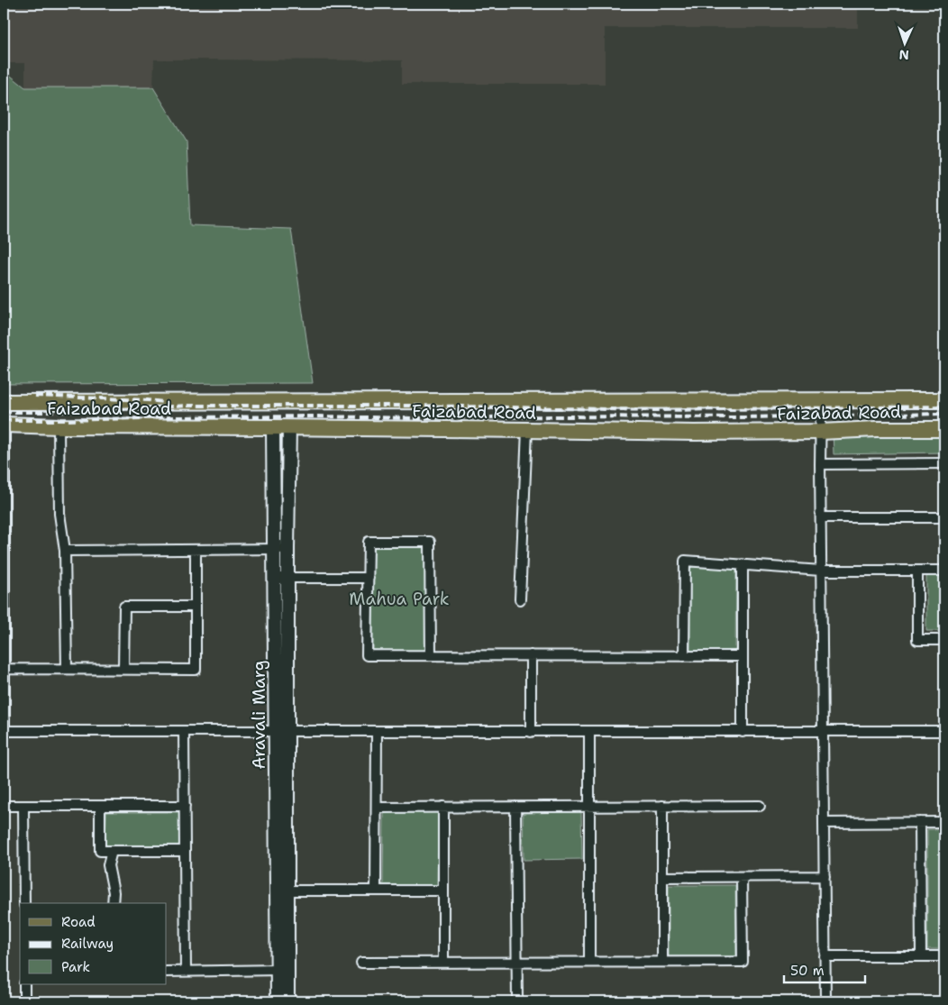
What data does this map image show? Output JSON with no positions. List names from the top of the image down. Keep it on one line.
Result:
{"streets":{"main road":["Faizabad Road"],"street":["Aravali Marg"]},"crossings":[["Faizabad Road","Aravali Marg"]],"parks":["Mahua Park"],"legend":["Road","Railway","Park"],"scale_bar":"50 m","north":"bottom"}
